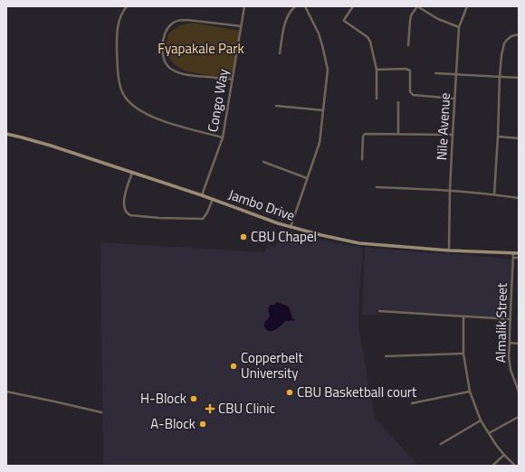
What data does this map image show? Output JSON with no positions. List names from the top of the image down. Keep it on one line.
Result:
{"streets":{"main road":["Jambo Drive"],"street":["Congo Way","Nile Avenue","Almalik Street"]},"crossings":[["Congo Way","Jambo Drive"],["Nile Avenue","Jambo Drive"],["Jambo Drive","Almalik Street"]],"parks":["Fyapakale Park"],"places":{"other":["CBU Chapel","Copperbelt University","CBU Basketball court","H-Block","A-Block"],"health":["CBU Clinic"]}}
